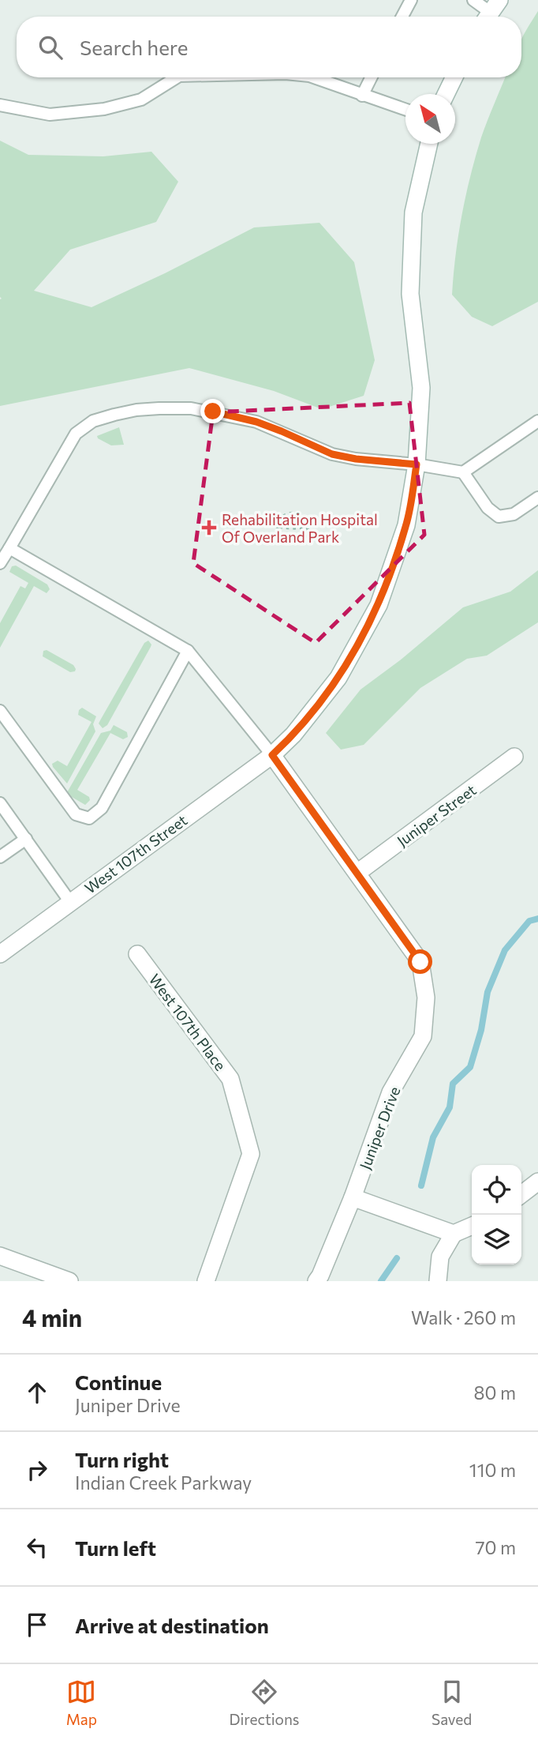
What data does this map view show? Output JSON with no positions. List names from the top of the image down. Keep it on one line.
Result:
{"streets":{"street":["Juniper Street","West 107th Street","West 107th Place","Juniper Drive"]},"crossings":[["Juniper Street","Juniper Drive"],["West 107th Street","Juniper Drive"]],"places":{"health":["Rehabilitation Hospital Of Overland Park"]},"north":"top left","page":{"search":"Search here","heading":["4 min","Walk · 260 m"],"list":[["Continue","Juniper Drive","80 m"],["Turn right","Indian Creek Parkway","110 m"],["Turn left","70 m"],"Arrive at destination"],"nav":["Map","Directions","Saved"]}}
